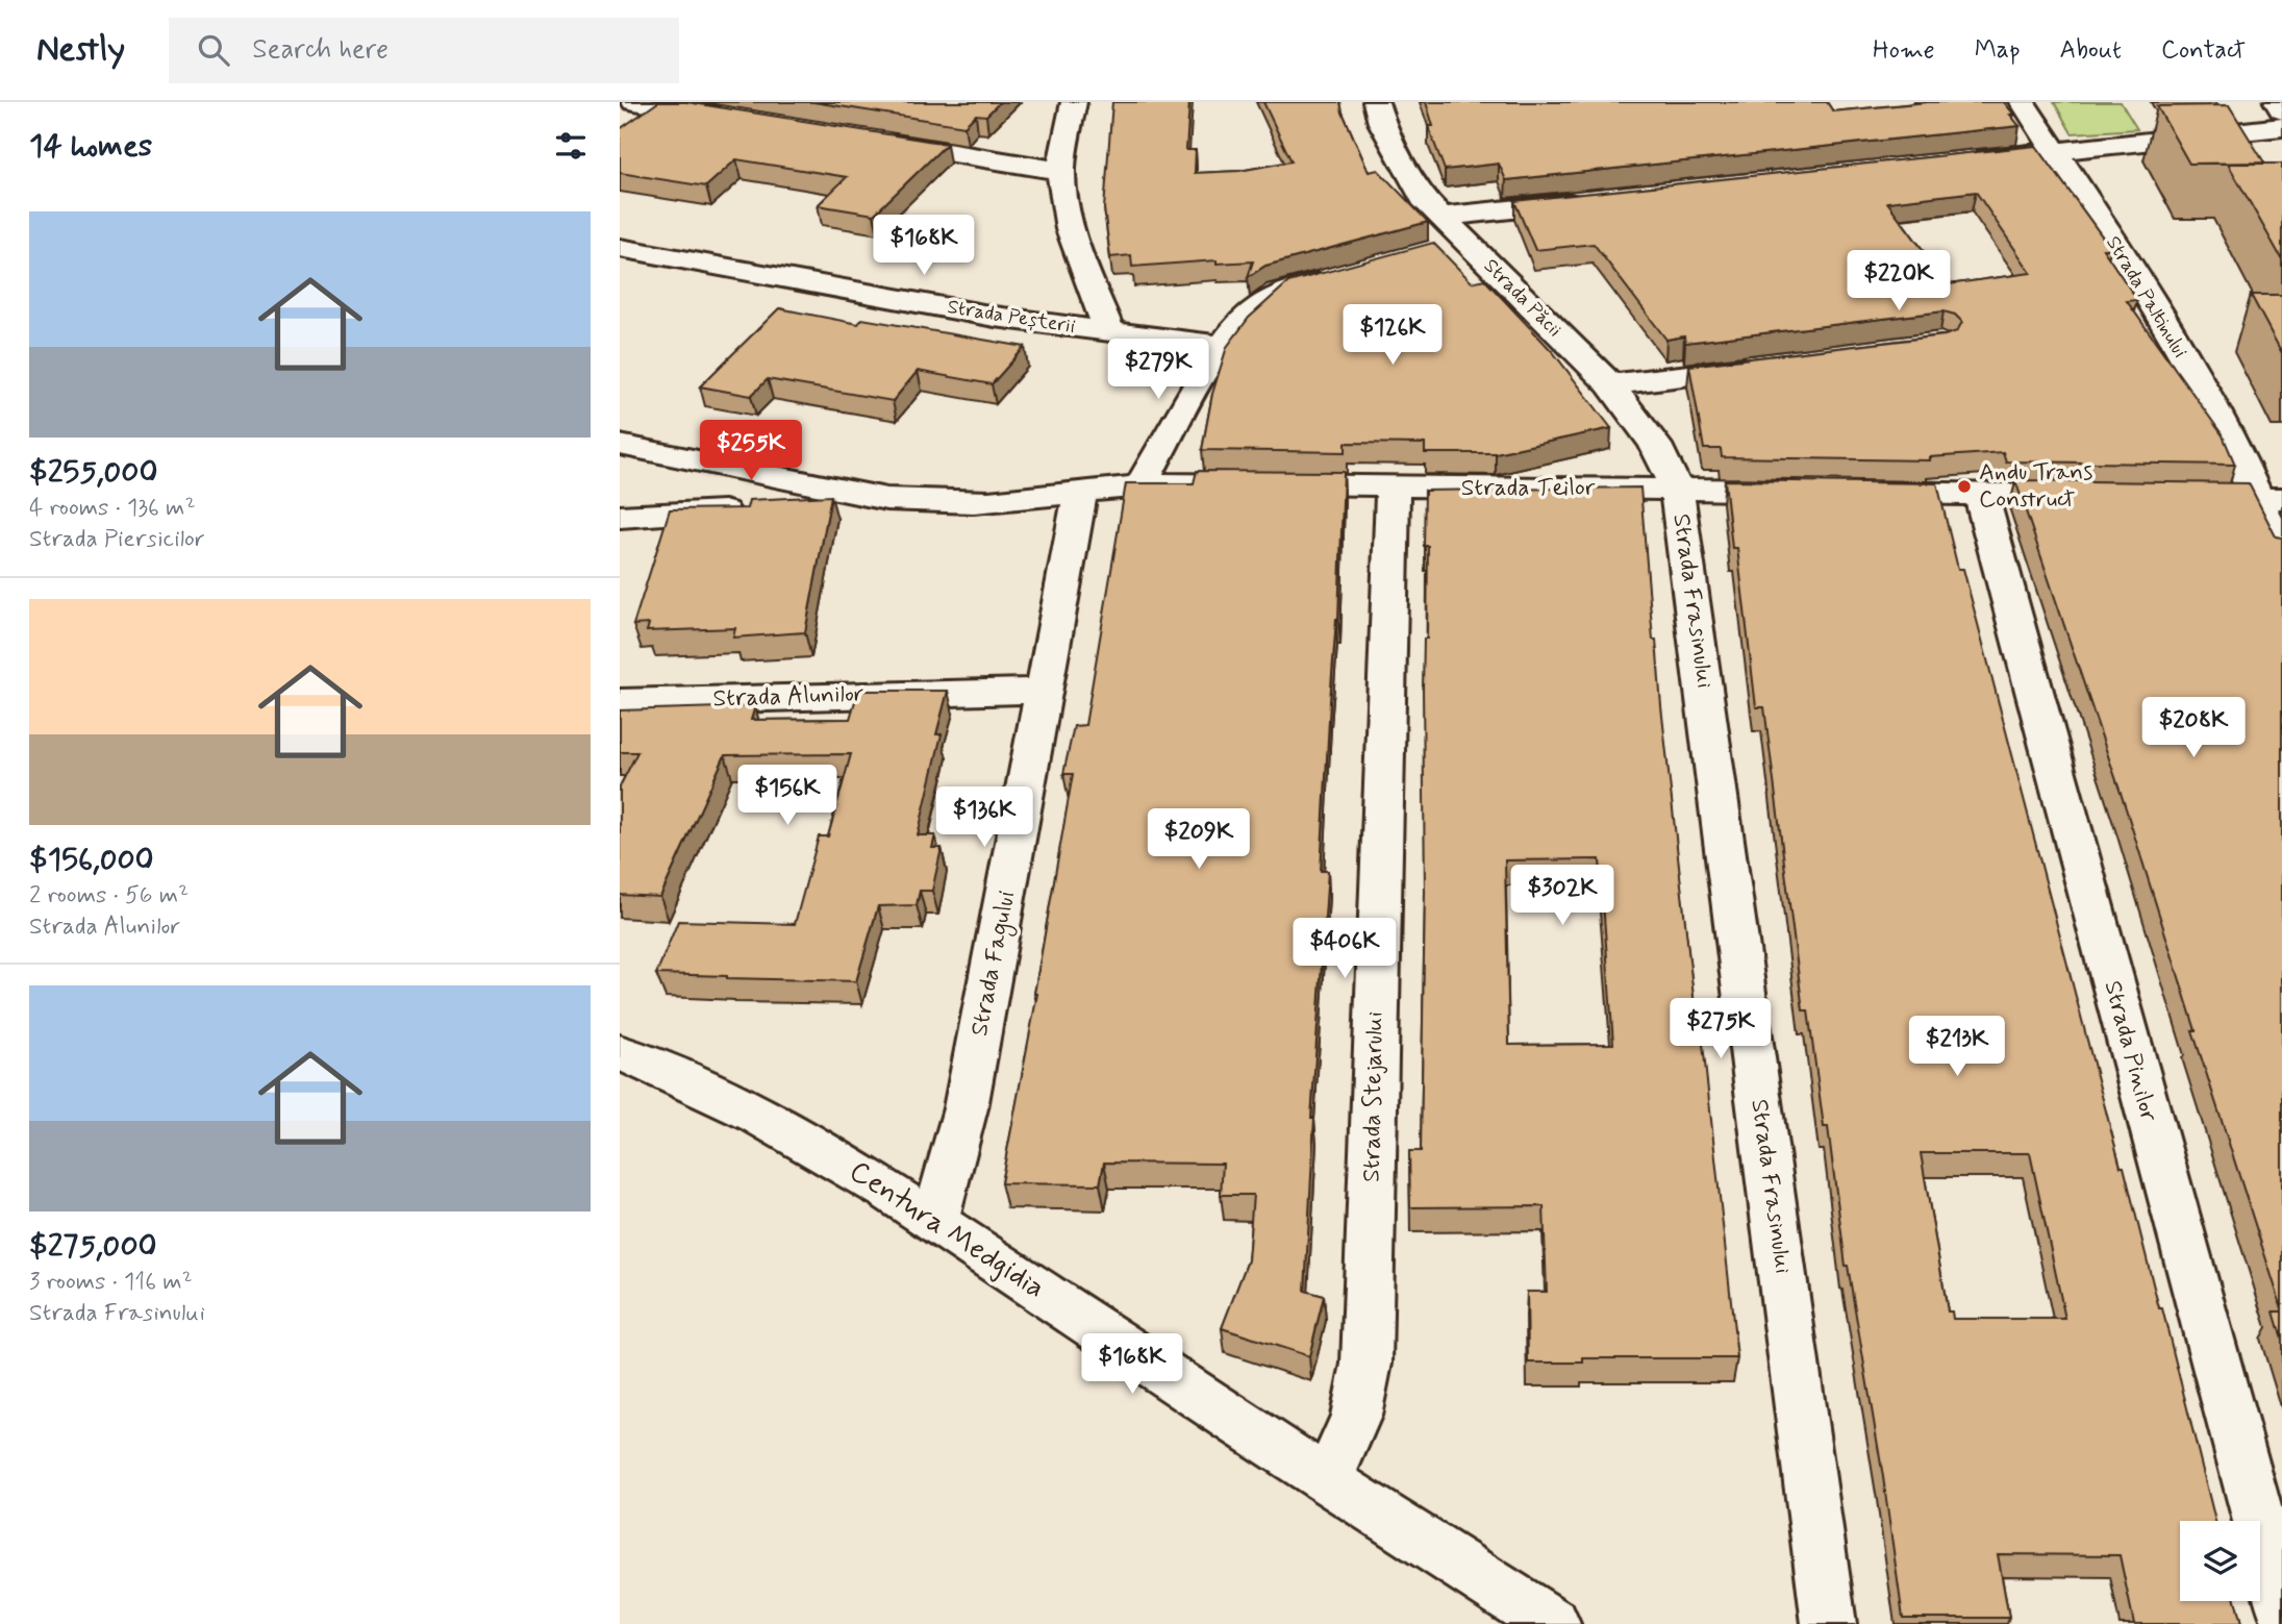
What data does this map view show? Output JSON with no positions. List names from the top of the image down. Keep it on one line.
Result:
{"streets":{"street":["Strada Paltinului","Strada Păcii","Strada Peșterii","Strada Teilor","Strada Frasinului","Strada Alunilor","Strada Fagului","Strada Pinilor","Strada Stejarului","Centura Medgidia"]},"crossings":[["Strada Păcii","Strada Teilor"],["Strada Păcii","Strada Frasinului"],["Strada Teilor","Strada Frasinului"],["Strada Teilor","Strada Fagului"],["Strada Teilor","Strada Stejarului"],["Strada Alunilor","Strada Fagului"],["Strada Fagului","Centura Medgidia"],["Strada Stejarului","Centura Medgidia"]],"places":["Andu Trans Construct"],"page":{"header":"Nestly","search":"Search here","nav":["Home","Map","About","Contact"],"heading":"14 homes","list":[{"name":"$255,000","note":"4 rooms · 136 m² · Strada Piersicilor"},{"name":"$156,000","note":"2 rooms · 56 m² · Strada Alunilor"},{"name":"$275,000","note":"3 rooms · 116 m² · Strada Frasinului"}],"price":["$168K","$220K","$126K","$279K","$255K","$208K","$156K","$136K","$209K","$302K","$406K","$275K","$213K","$168K"]}}
